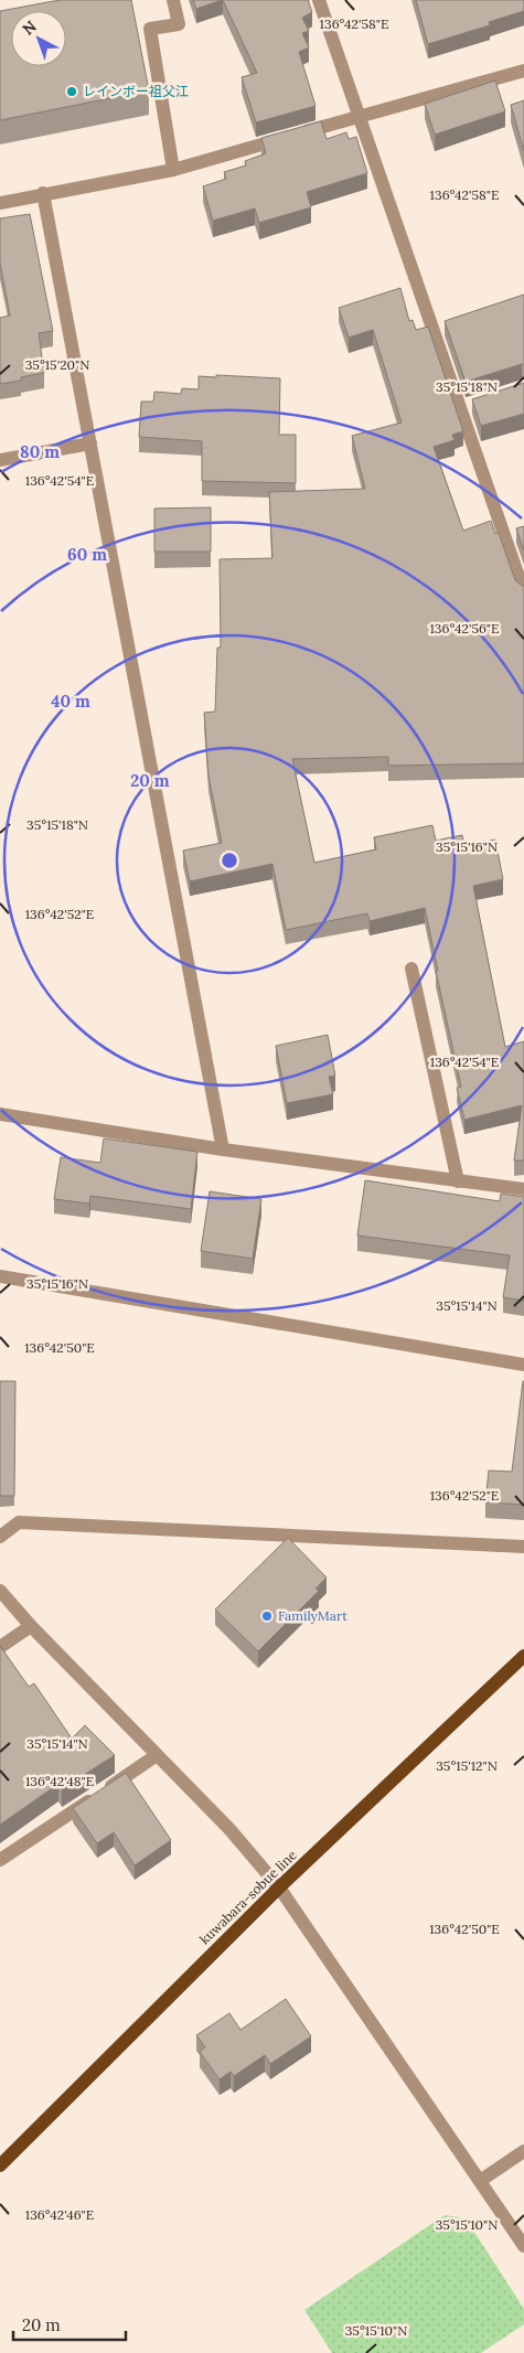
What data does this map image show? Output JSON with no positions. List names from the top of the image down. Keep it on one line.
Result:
{"streets":{"main road":["kuwabara-sobue line"]},"places":["レインボー祖父江","FamilyMart"],"scale_bar":"20 m","north":"top left","coordinates":["136°42'58\"E","35°15'20\"N","35°15'18\"N","136°42'54\"E","136°42'56\"E","35°15'16\"N","136°42'52\"E","35°15'14\"N","136°42'50\"E","35°15'12\"N","136°42'48\"E","136°42'46\"E","35°15'10\"N"],"rings":["80 m","60 m","40 m","20 m"]}
